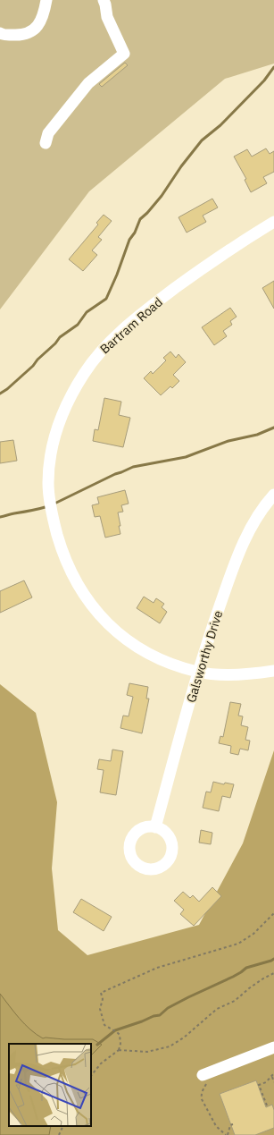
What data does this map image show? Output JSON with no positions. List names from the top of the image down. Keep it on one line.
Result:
{"streets":{"street":["Bartram Road","Galsworthy Drive"]},"crossings":[["Bartram Road","Galsworthy Drive"]]}
